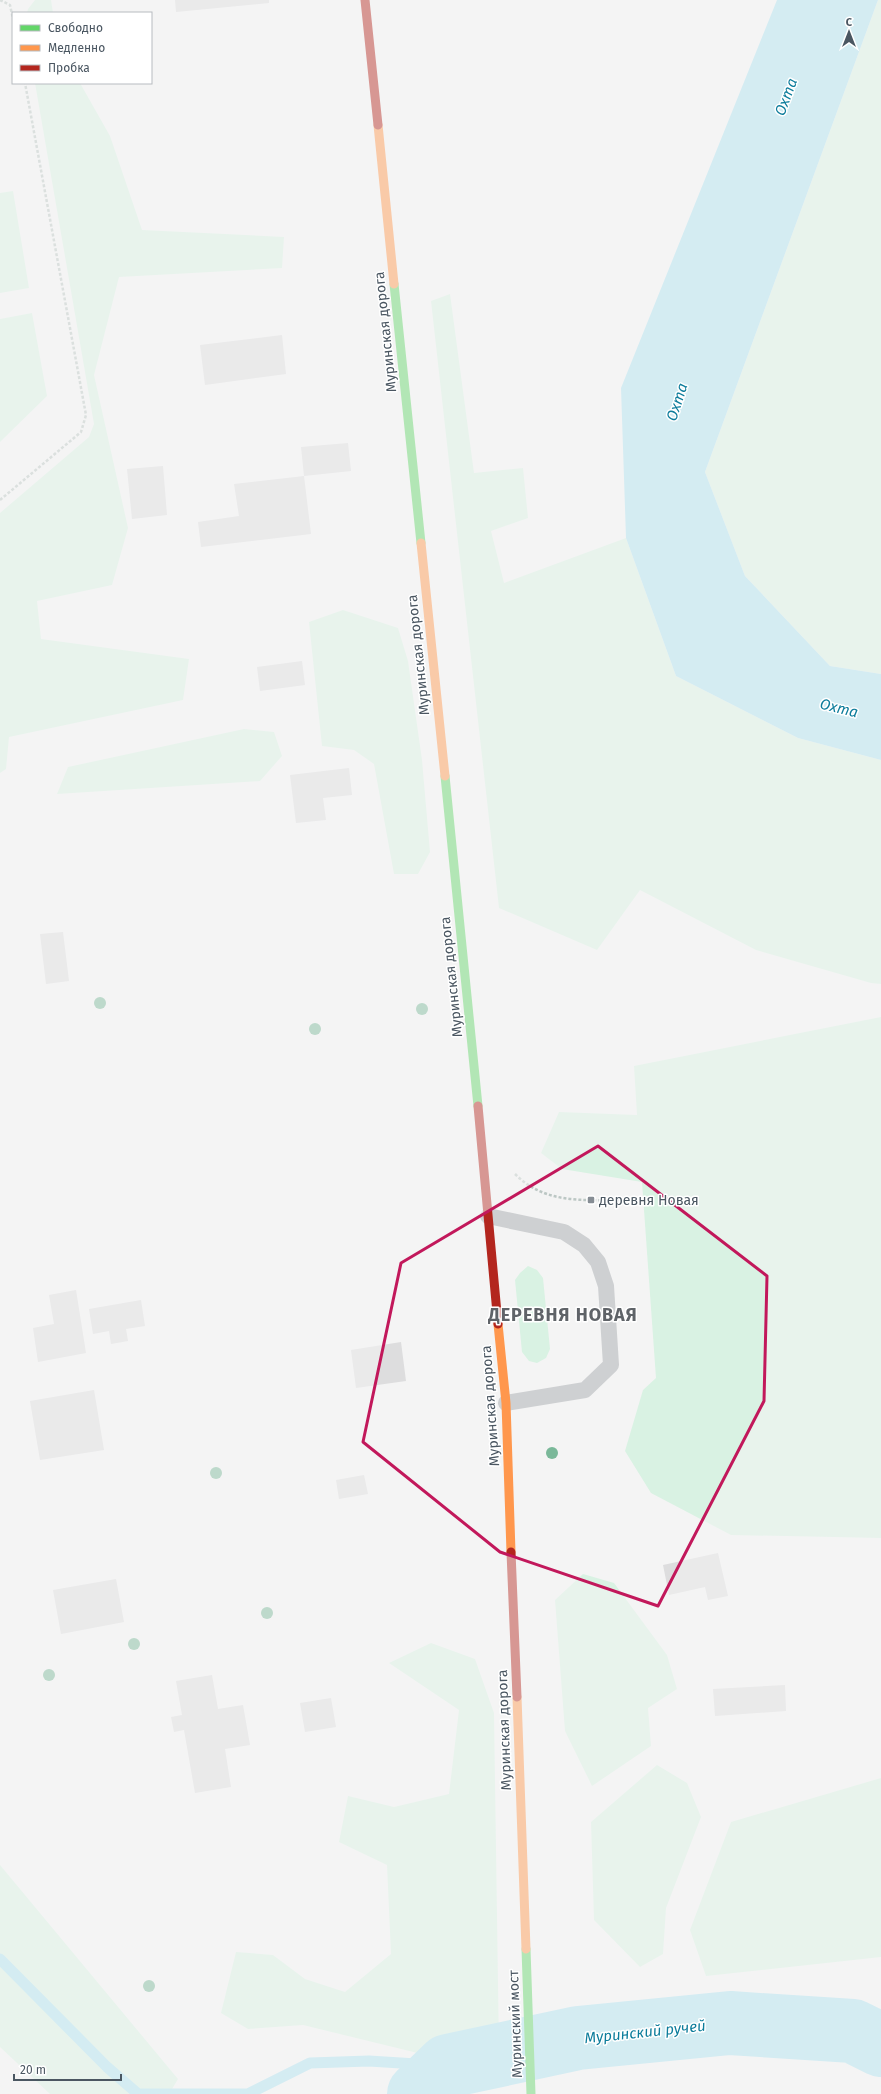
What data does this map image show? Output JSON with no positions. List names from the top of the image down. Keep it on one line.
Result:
{"streets":{"street":["Муринская дорога","Муринский мост"]},"crossings":[["Муринская дорога","Муринский мост"]],"districts":["ДЕРЕВНЯ НОВАЯ"],"water":["Охта","Муринский ручей"],"places":{"transit":["деревня Новая"]},"legend":["Свободно","Медленно","Пробка"],"scale_bar":"20 m","north":"top"}
